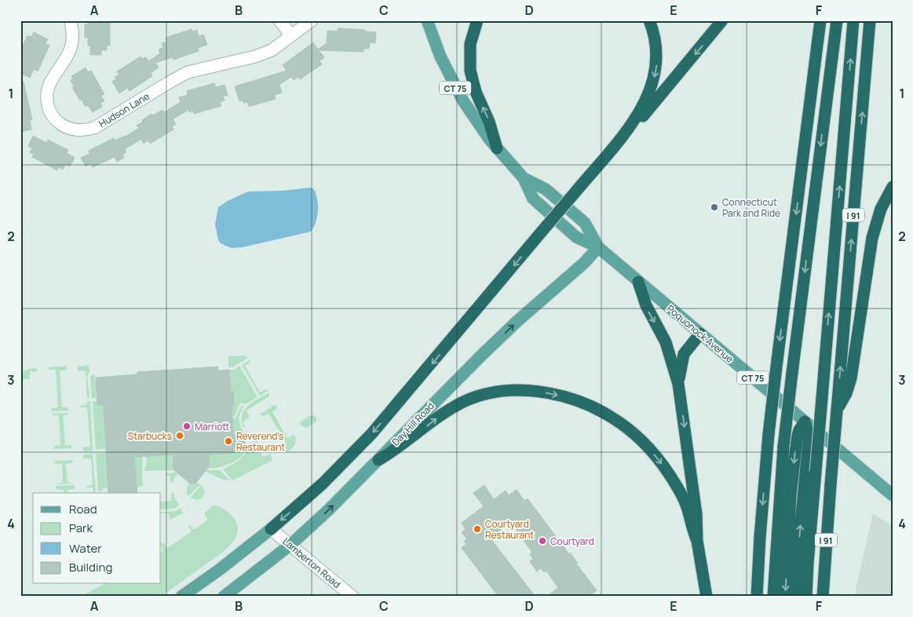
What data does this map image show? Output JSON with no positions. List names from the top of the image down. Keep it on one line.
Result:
{"streets":{"highway":["I 91"],"main road":["CT 75","Poquonock Avenue","Day Hill Road"],"street":["Hudson Lane","Lamberton Road"]},"crossings":[["Poquonock Avenue","Day Hill Road"],["Day Hill Road","Lamberton Road"]],"one_way":["Day Hill Road"],"places":["Connecticut Park and Ride","Marriott","Starbucks","Reverend's Restaurant","Courtyard Restaurant","Courtyard"],"legend":["Road","Park","Water","Building"],"grid":{"columns":["A","B","C","D","E","F"],"rows":["1","2","3","4"]}}
